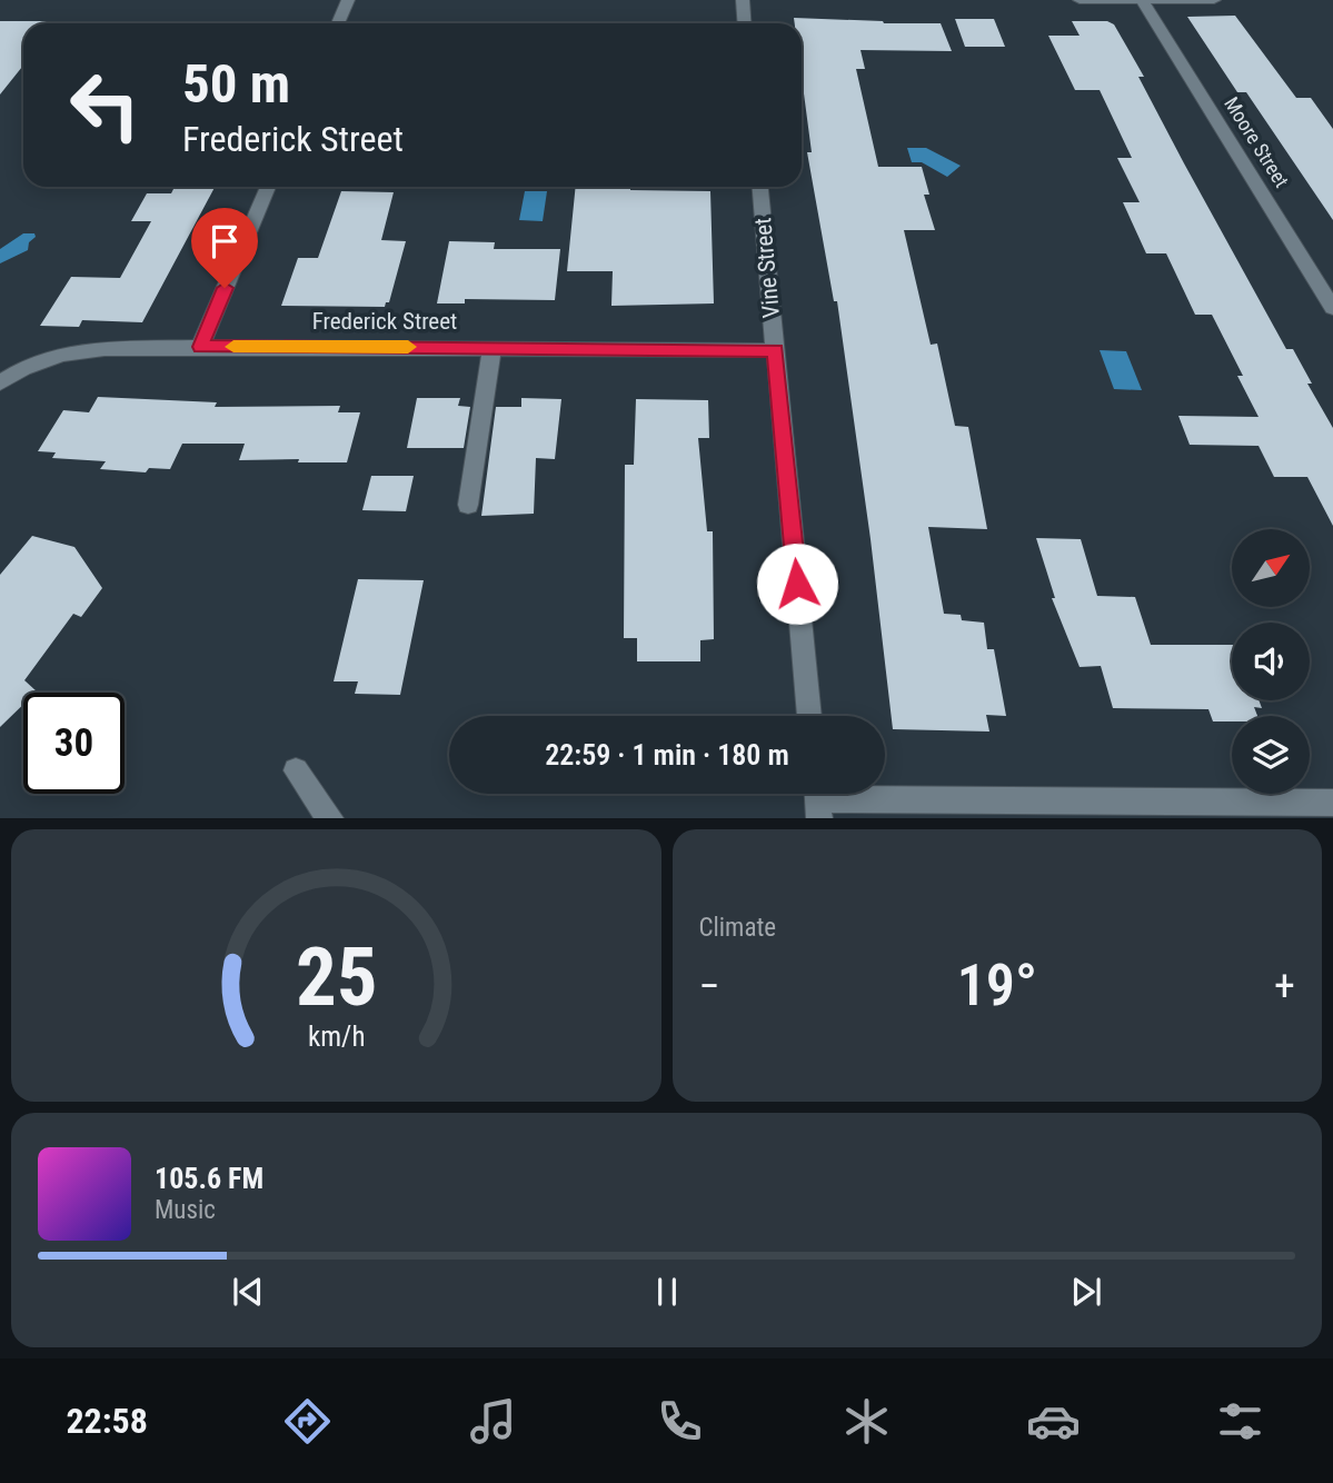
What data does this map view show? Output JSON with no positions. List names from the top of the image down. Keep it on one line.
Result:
{"streets":{"street":["Moore Street","Vine Street","Frederick Street"]},"crossings":[["Vine Street","Frederick Street"]],"north":"top right","page":{"turn":["50 m","Frederick Street"],"limit":"30","trip":"22:59 · 1 min · 180 m","tile":"Climate","heat":["−","19°","+"],"song":["105.6 FM","Music"],"tabs":"22:58","gauge":["25","km/h"]}}
